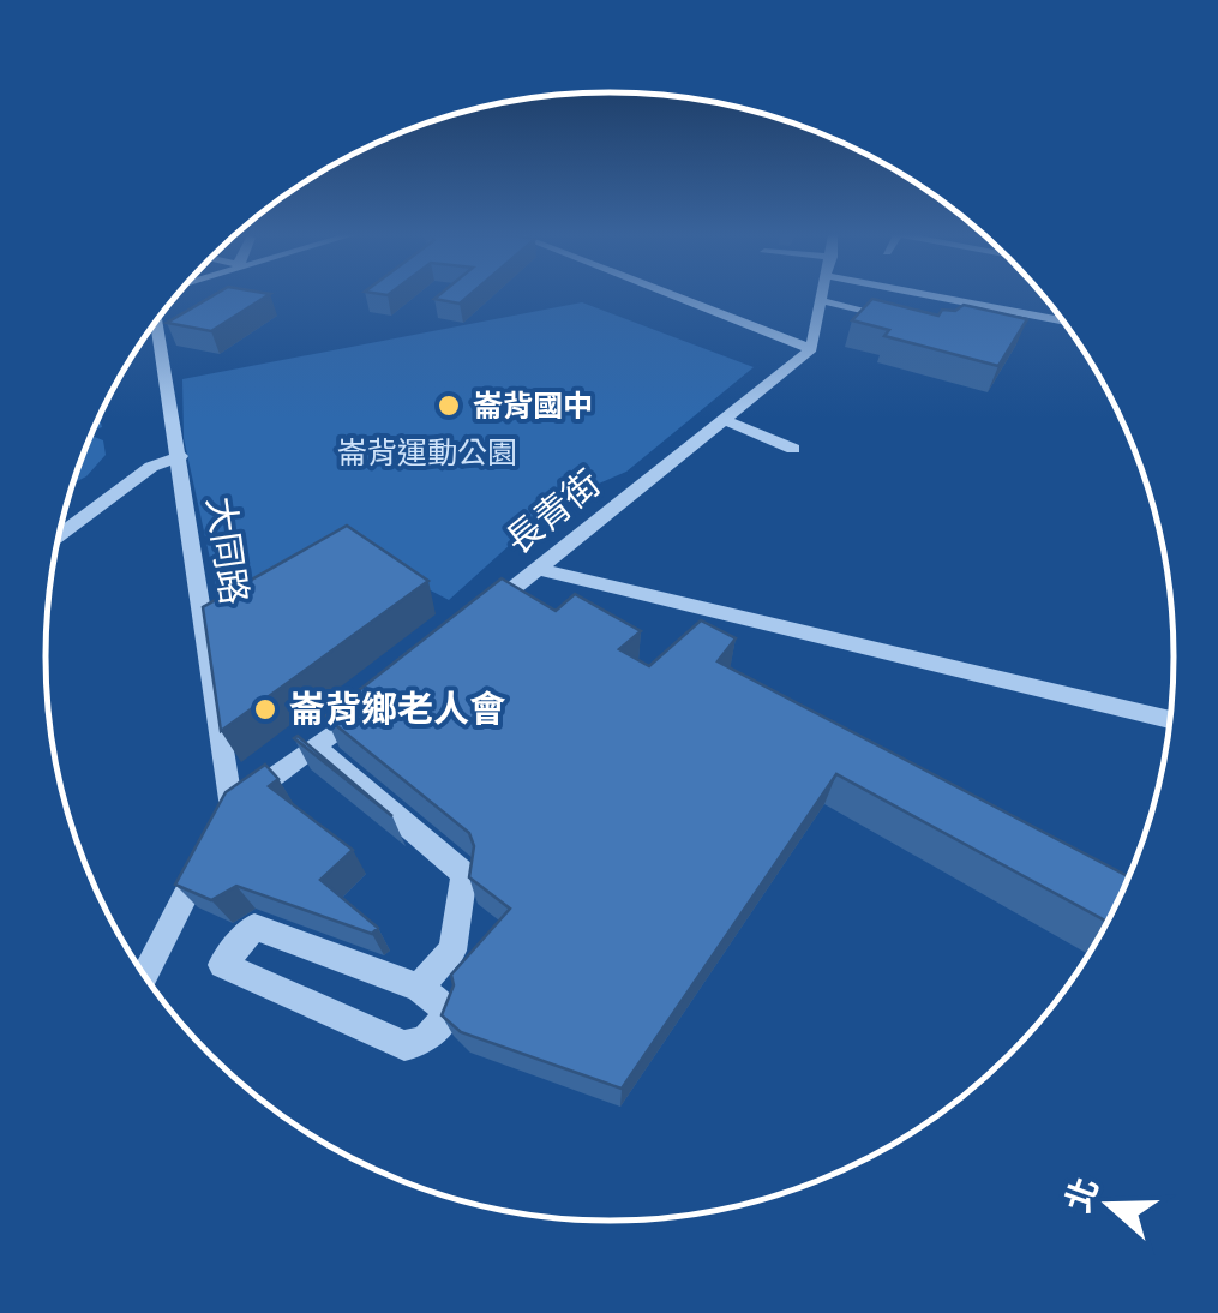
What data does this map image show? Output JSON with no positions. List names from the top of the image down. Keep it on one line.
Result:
{"streets":{"street":["長青街","大同路"]},"parks":["崙背運動公園"],"places":["崙背國中","崙背鄉老人會"],"north":"left"}
